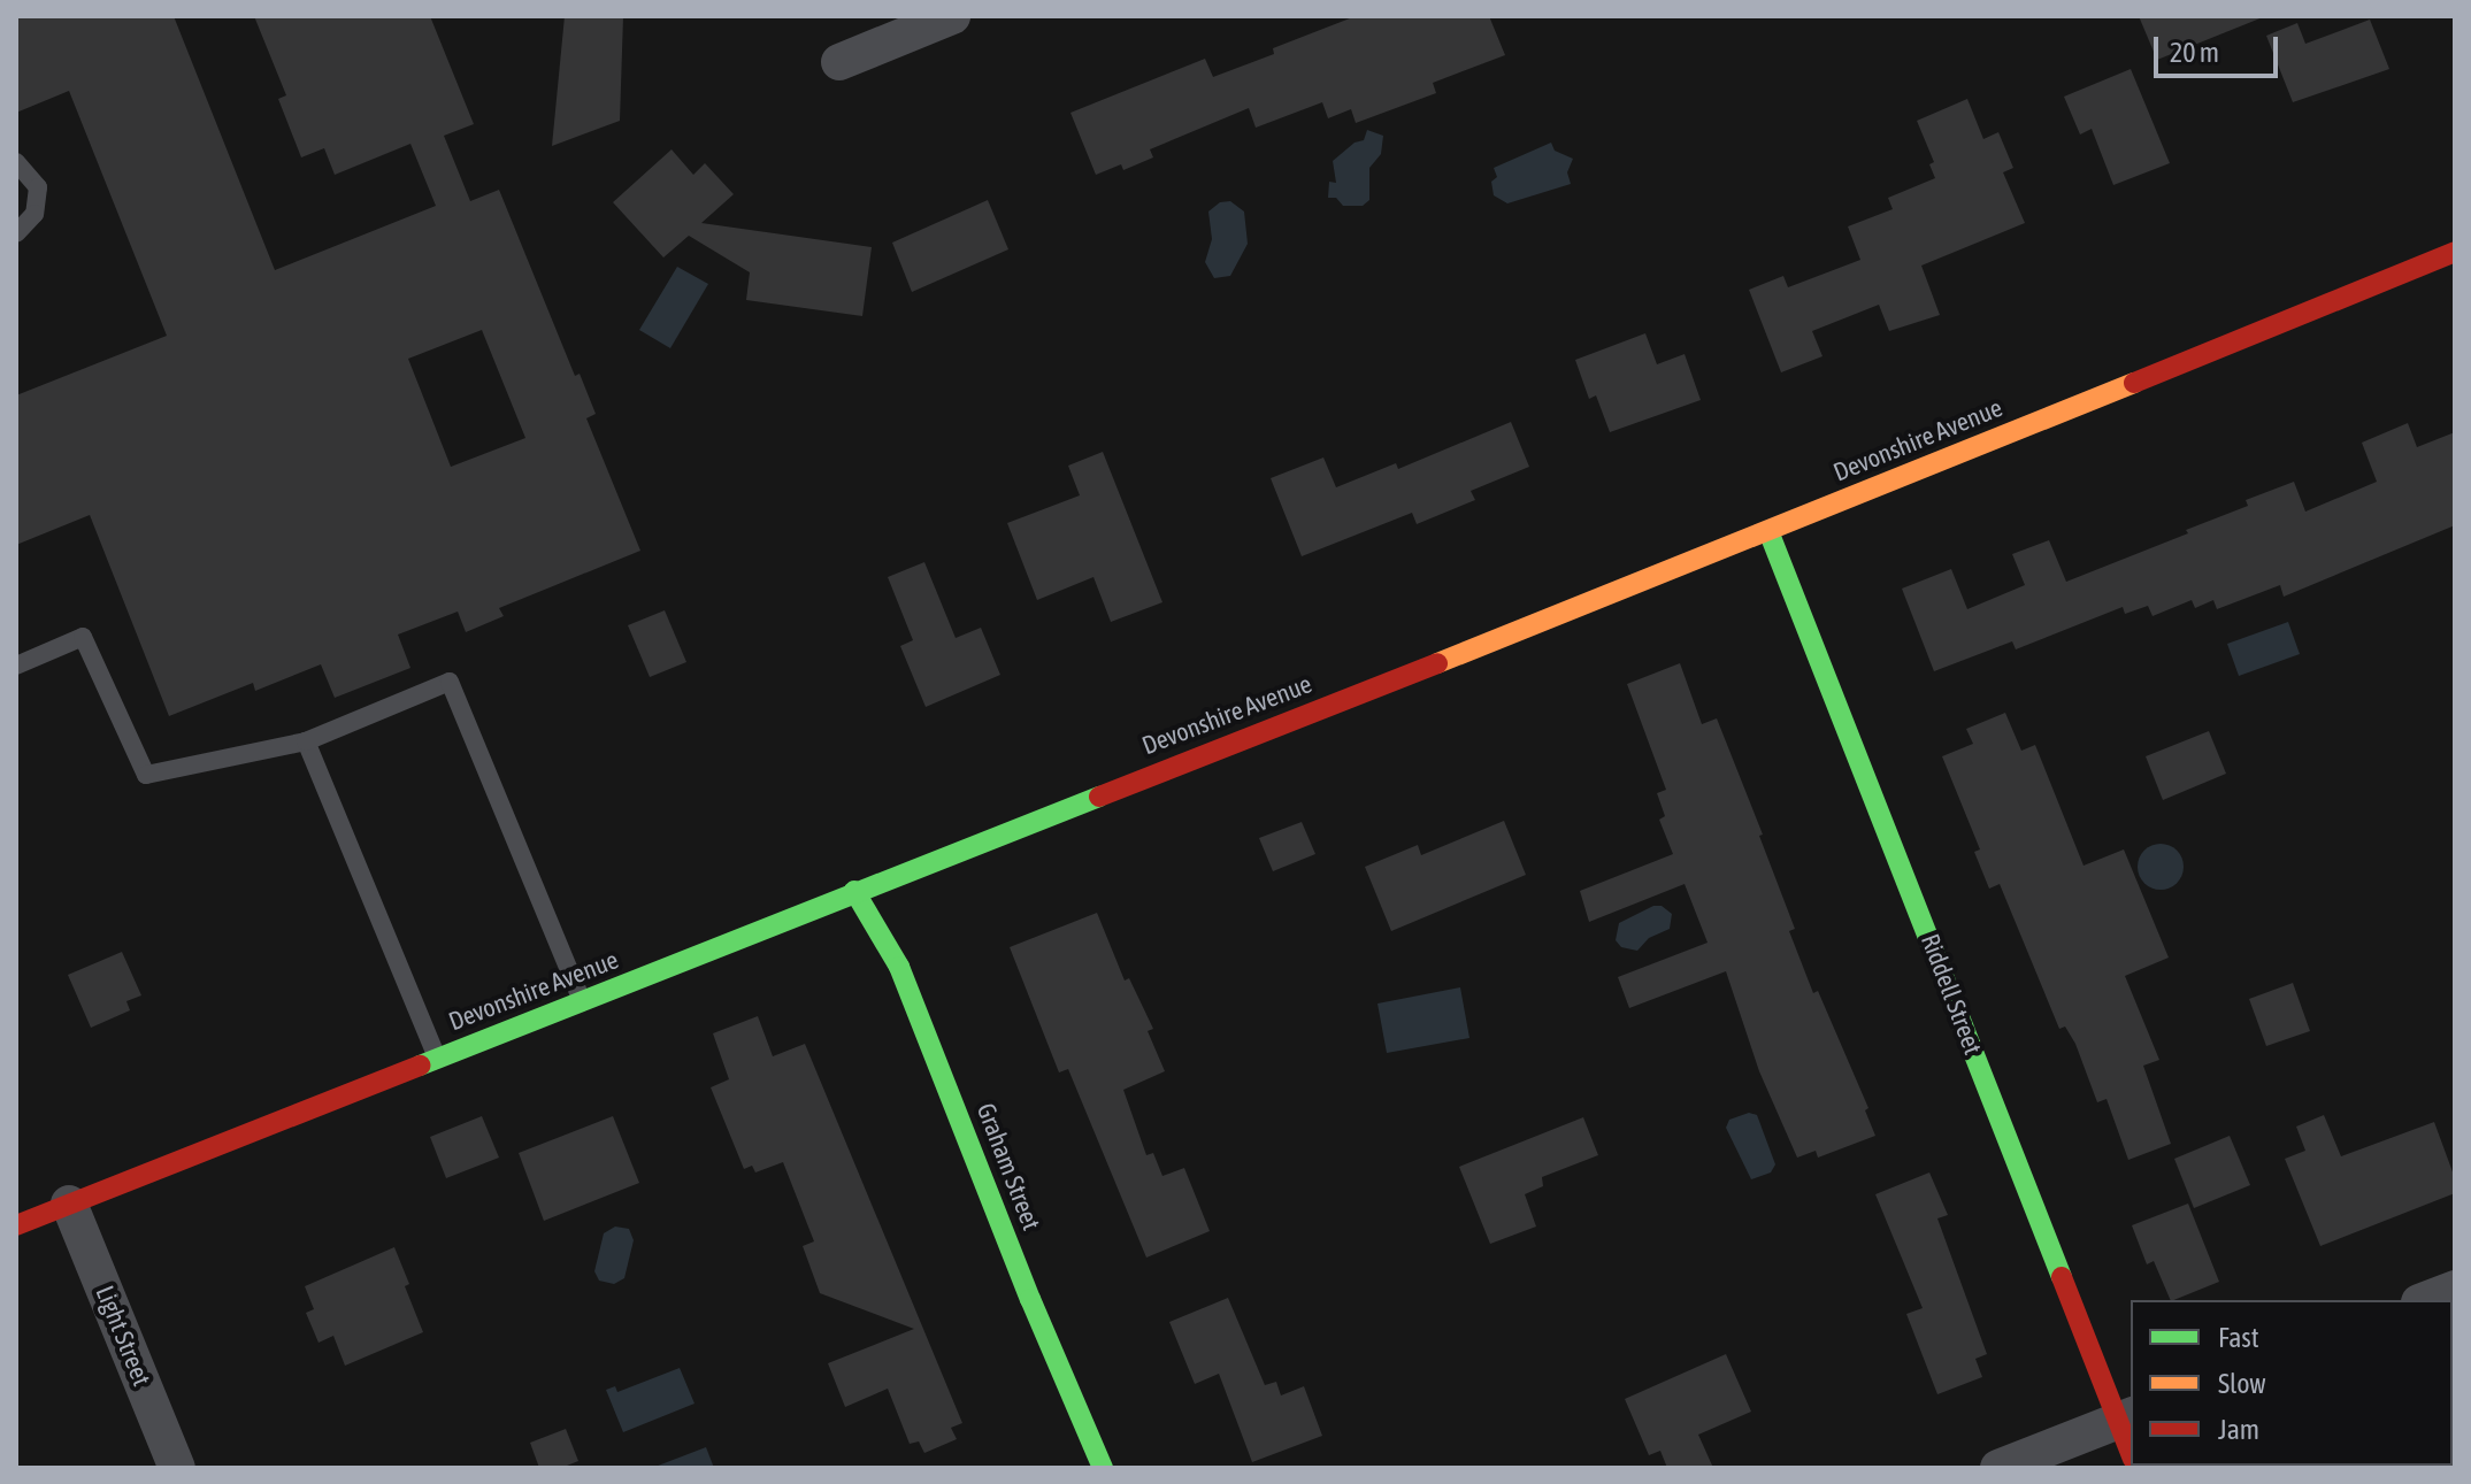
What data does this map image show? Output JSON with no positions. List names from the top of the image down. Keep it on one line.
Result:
{"streets":{"main road":["Devonshire Avenue","Riddell Street","Graham Street"],"street":["Light Street"]},"crossings":[["Devonshire Avenue","Riddell Street"],["Devonshire Avenue","Graham Street"],["Devonshire Avenue","Light Street"]],"legend":["Fast","Slow","Jam"],"scale_bar":"20 m"}
